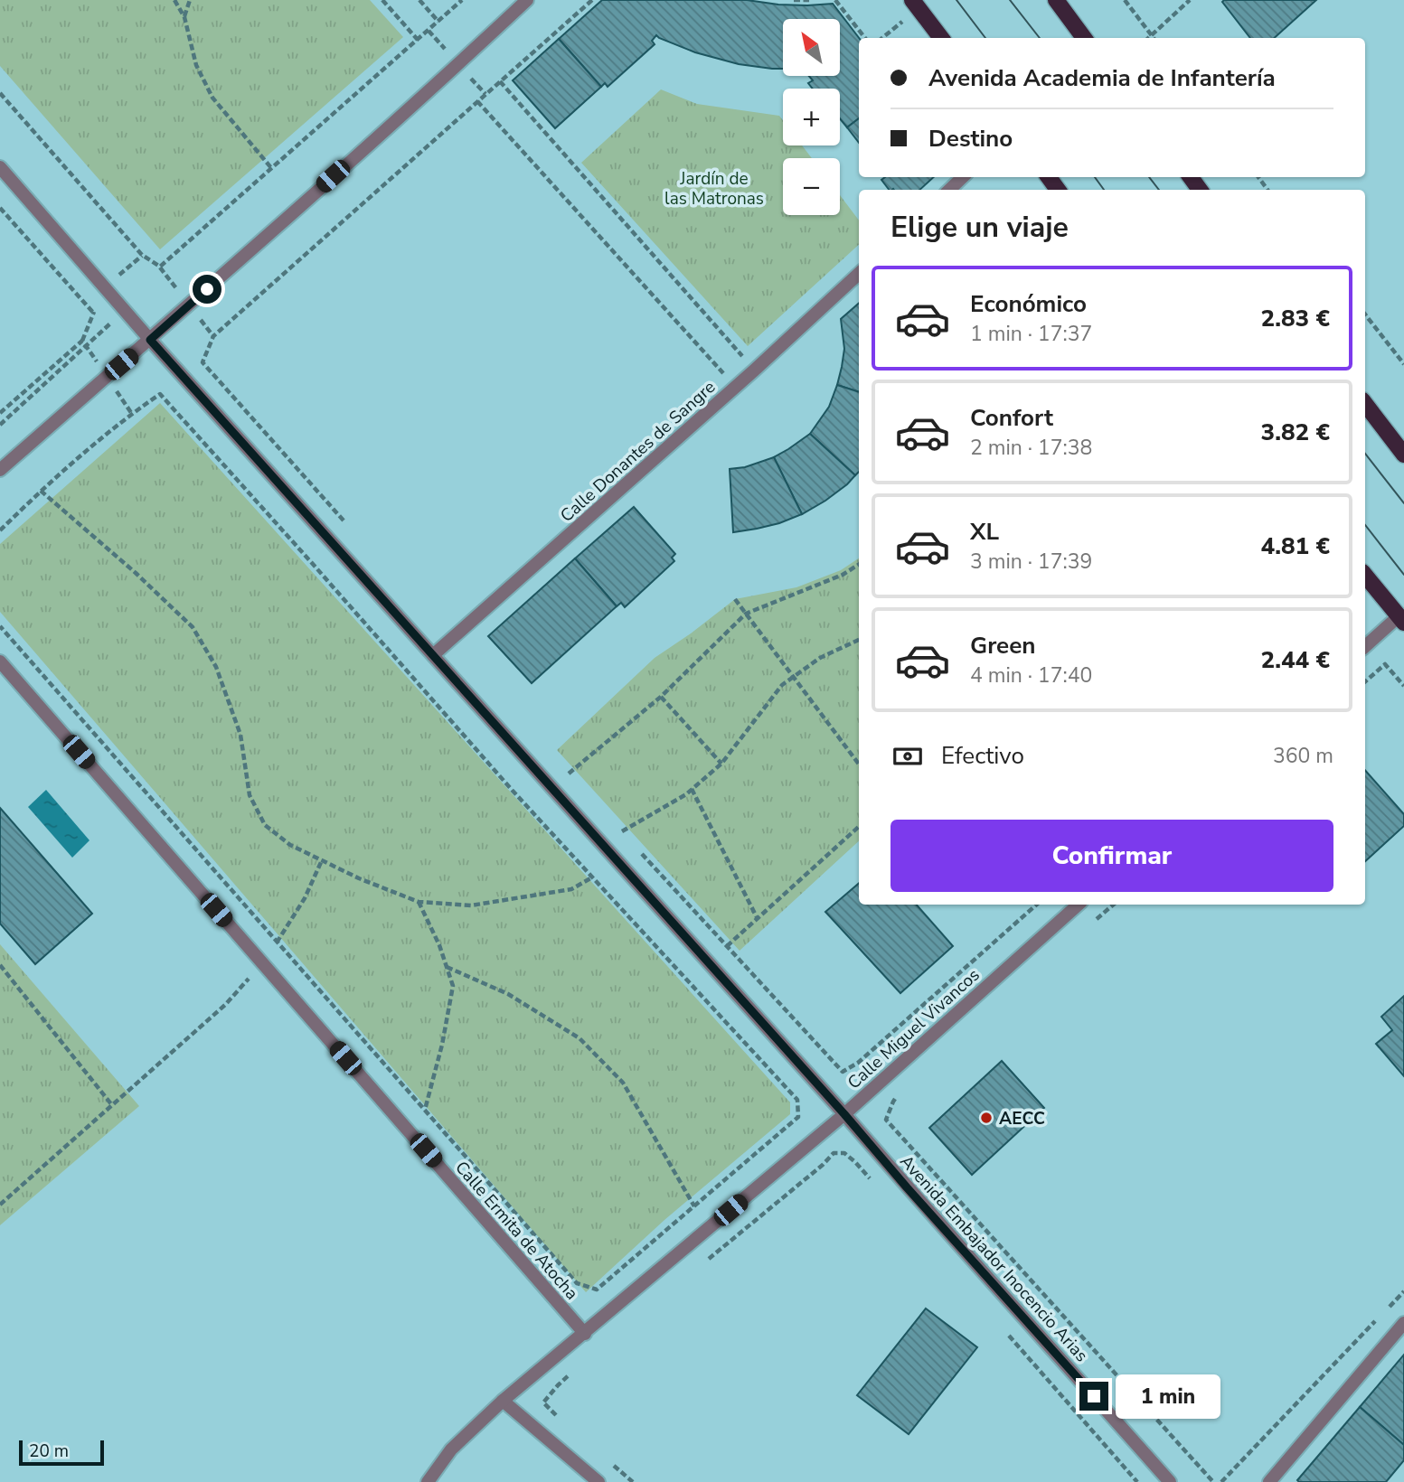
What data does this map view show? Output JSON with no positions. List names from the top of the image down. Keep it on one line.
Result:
{"streets":{"street":["Calle Donantes de Sangre","Calle Miguel Vivancos","Calle Ermita de Atocha","Avenida Embajador Inocencio Arias"]},"crossings":[["Calle Donantes de Sangre","Avenida Embajador Inocencio Arias"],["Calle Miguel Vivancos","Calle Ermita de Atocha"],["Calle Miguel Vivancos","Avenida Embajador Inocencio Arias"]],"parks":["Jardín de las Matronas"],"places":["AECC"],"scale_bar":"20 m","north":"top left","page":{"map_buttons":["+","−"],"banner":["Avenida Academia de Infantería","Destino"],"heading":"Elige un viaje","list":[{"name":"Económico","note":"1 min · 17:37","value":"2.83 €"},{"name":"Confort","note":"2 min · 17:38","value":"3.82 €"},{"name":"XL","note":"3 min · 17:39","value":"4.81 €"},{"name":"Green","note":"4 min · 17:40","value":"2.44 €"}],"pay":["Efectivo","360 m"],"buttons":"Confirmar","bubble":"1 min","scale":"20 m"}}
